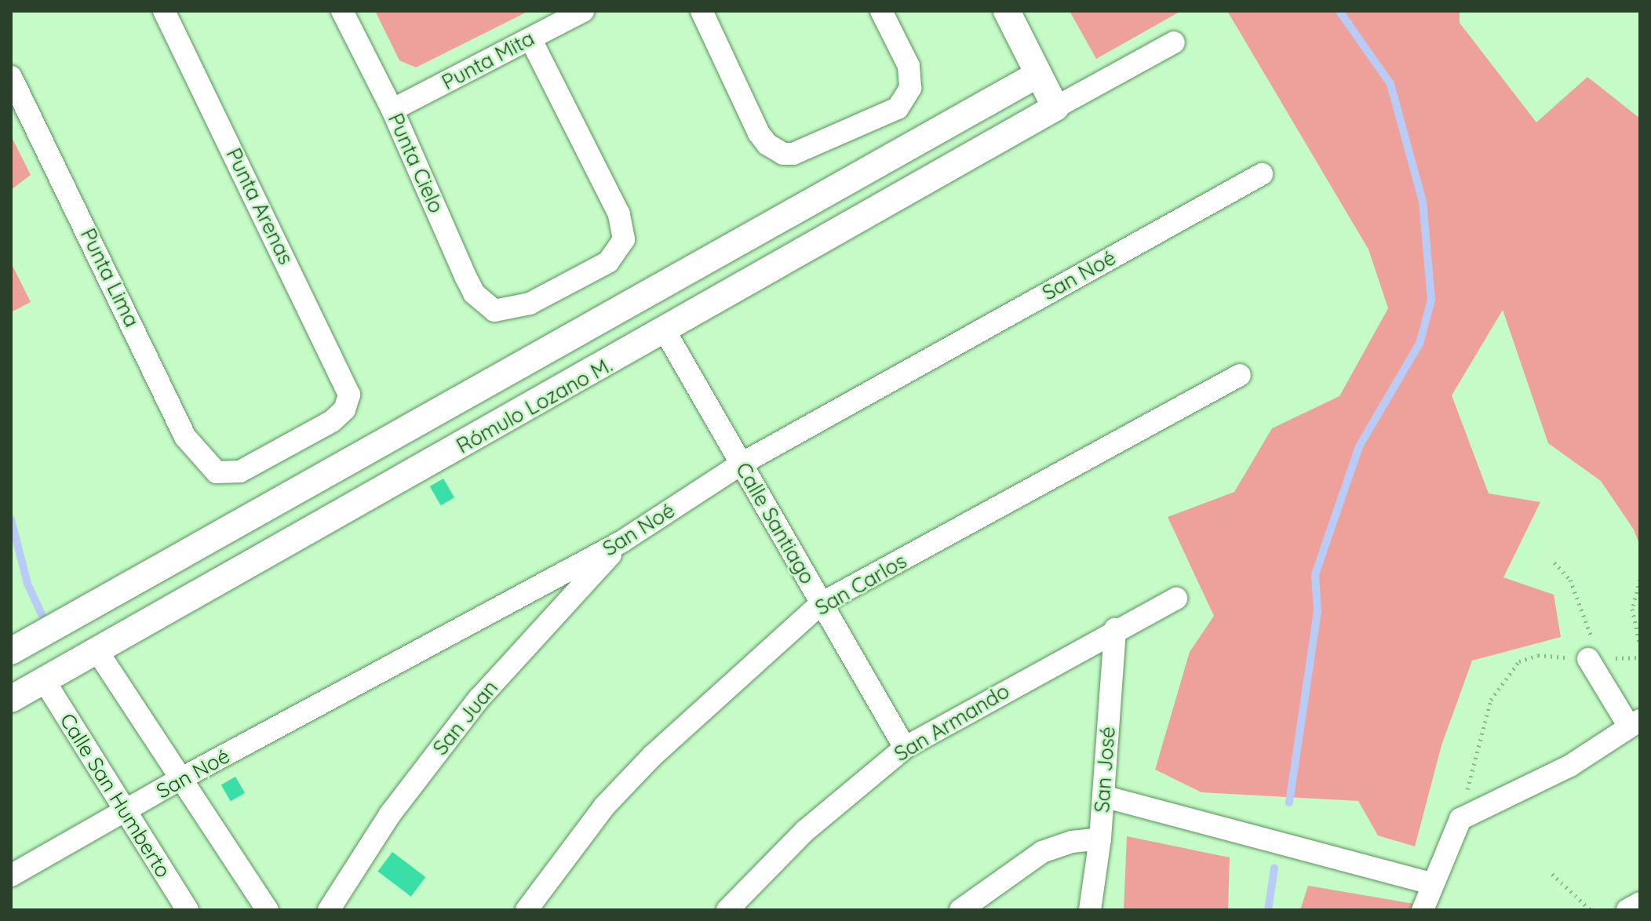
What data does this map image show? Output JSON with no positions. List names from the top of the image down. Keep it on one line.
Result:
{"streets":{"street":["Punta Mita","Punta Cielo","Punta Arenas","San Noé","Punta Lima","Rómulo Lozano M.","Calle Santiago","San Carlos","San Juan","San Armando","San José","Calle San Humberto"]},"crossings":[["Punta Mita","Punta Cielo"],["Punta Arenas","Punta Lima"],["San Noé","Calle Santiago"],["San Noé","San Juan"],["San Noé","Calle San Humberto"],["Rómulo Lozano M.","Calle Santiago"],["Rómulo Lozano M.","Calle San Humberto"],["Calle Santiago","San Carlos"],["Calle Santiago","San Armando"],["San Armando","San José"]]}
